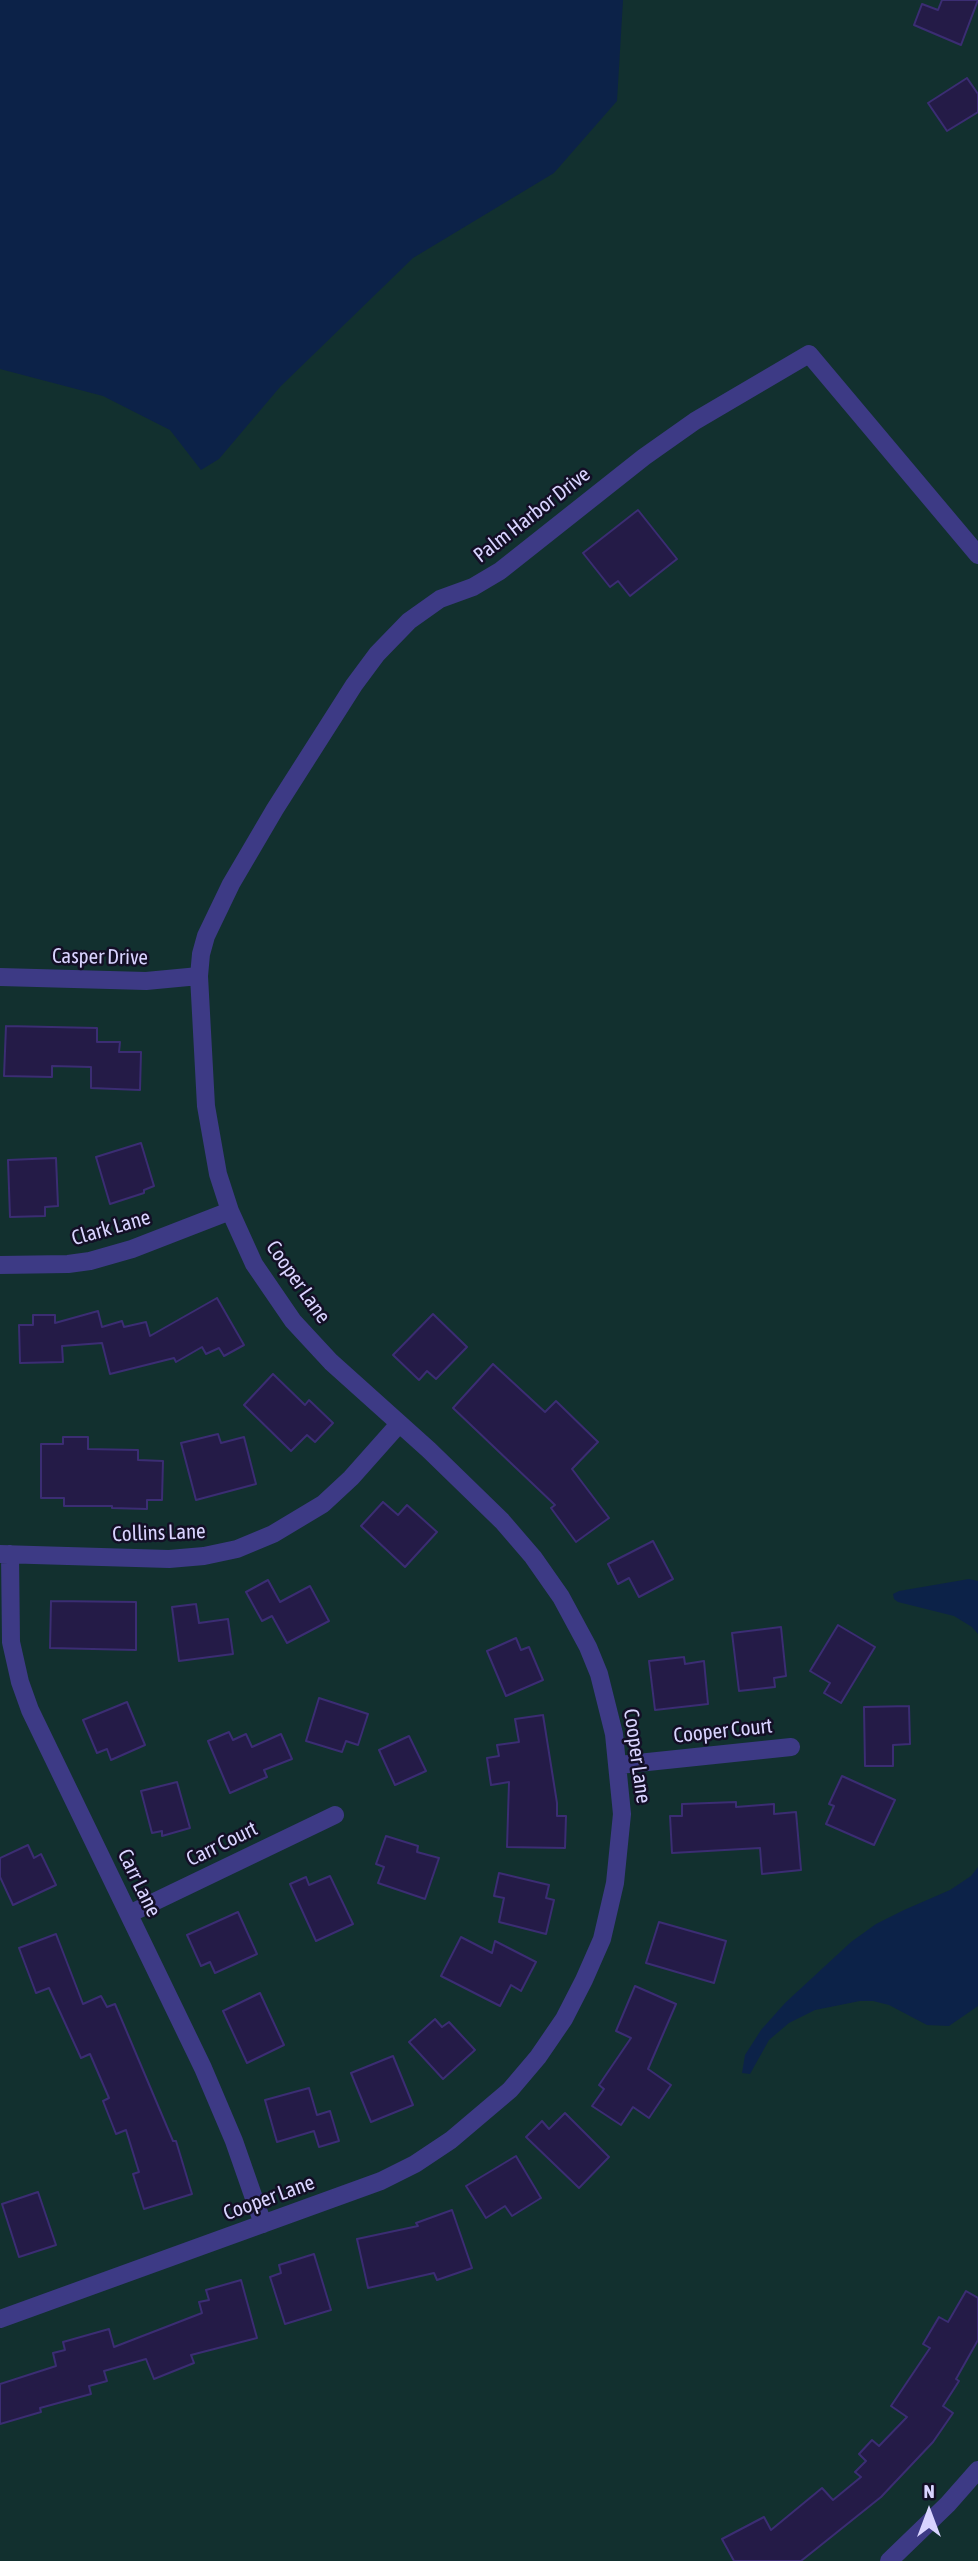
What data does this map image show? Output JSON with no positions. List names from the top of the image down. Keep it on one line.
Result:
{"streets":{"street":["Palm Harbor Drive","Casper Drive","Clark Lane","Cooper Lane","Collins Lane","Cooper Court","Carr Court","Carr Lane"]},"crossings":[["Palm Harbor Drive","Casper Drive"],["Palm Harbor Drive","Cooper Lane"],["Casper Drive","Cooper Lane"],["Clark Lane","Cooper Lane"],["Cooper Lane","Collins Lane"],["Cooper Lane","Cooper Court"],["Cooper Lane","Carr Lane"],["Collins Lane","Carr Lane"],["Carr Court","Carr Lane"]],"north":"top"}
